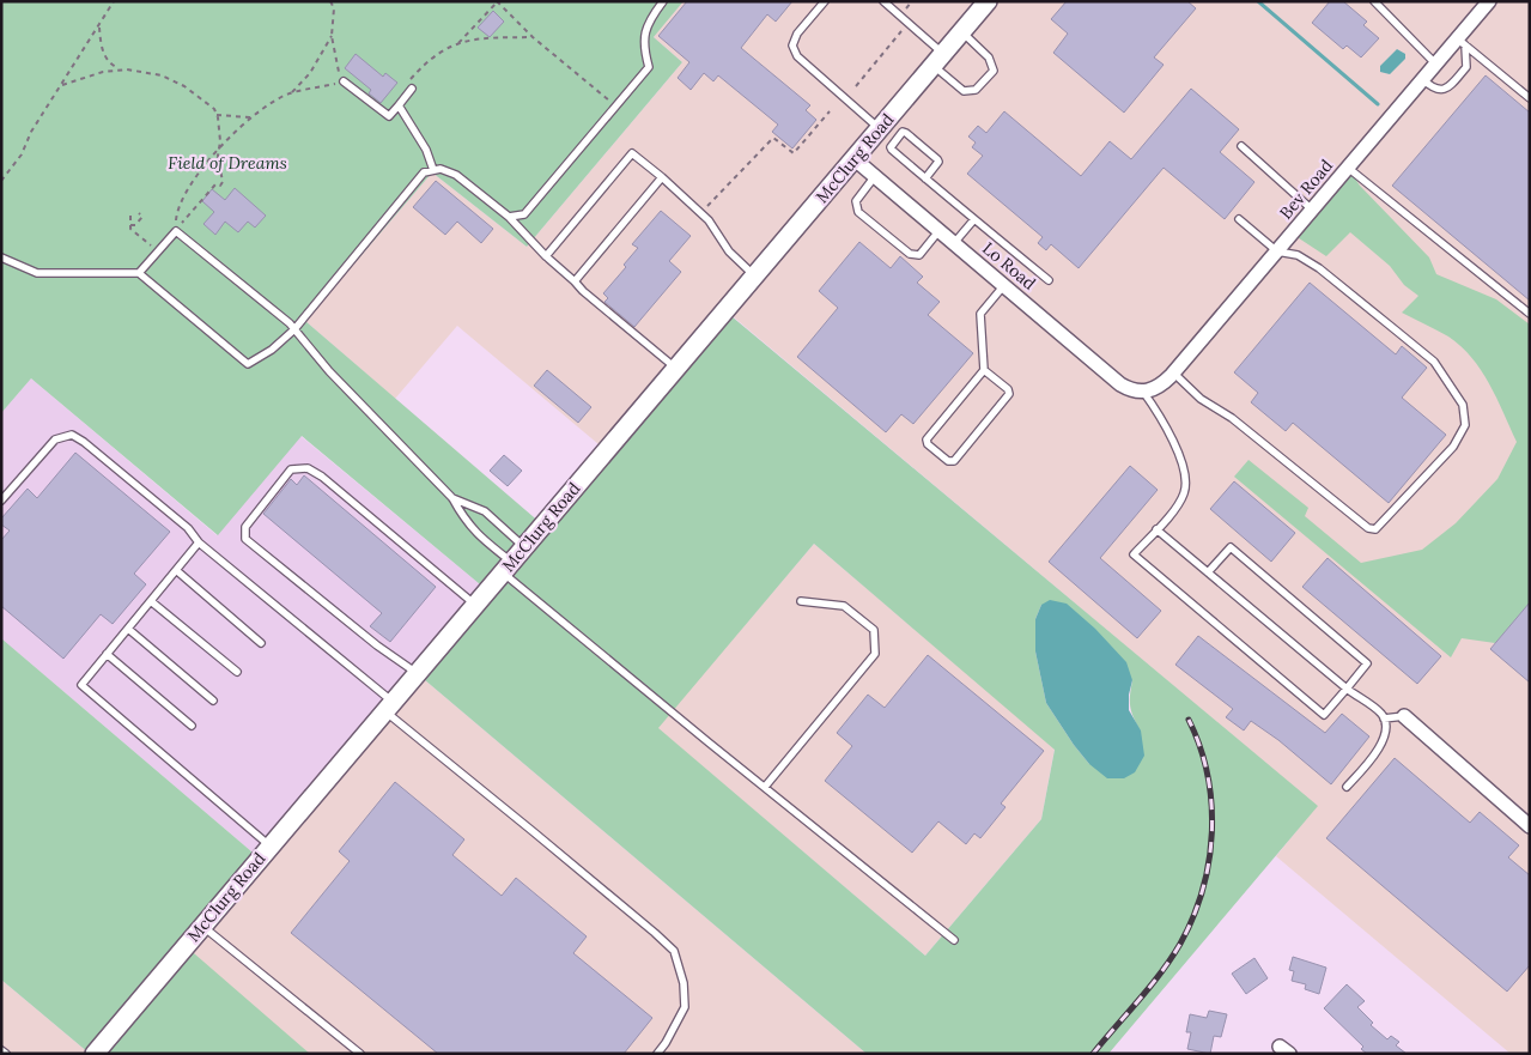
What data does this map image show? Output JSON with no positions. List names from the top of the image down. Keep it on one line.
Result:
{"streets":{"street":["McClurg Road","Bev Road","Lo Road"]},"crossings":[["McClurg Road","Lo Road"],["Bev Road","Lo Road"]],"parks":["Field of Dreams"]}
